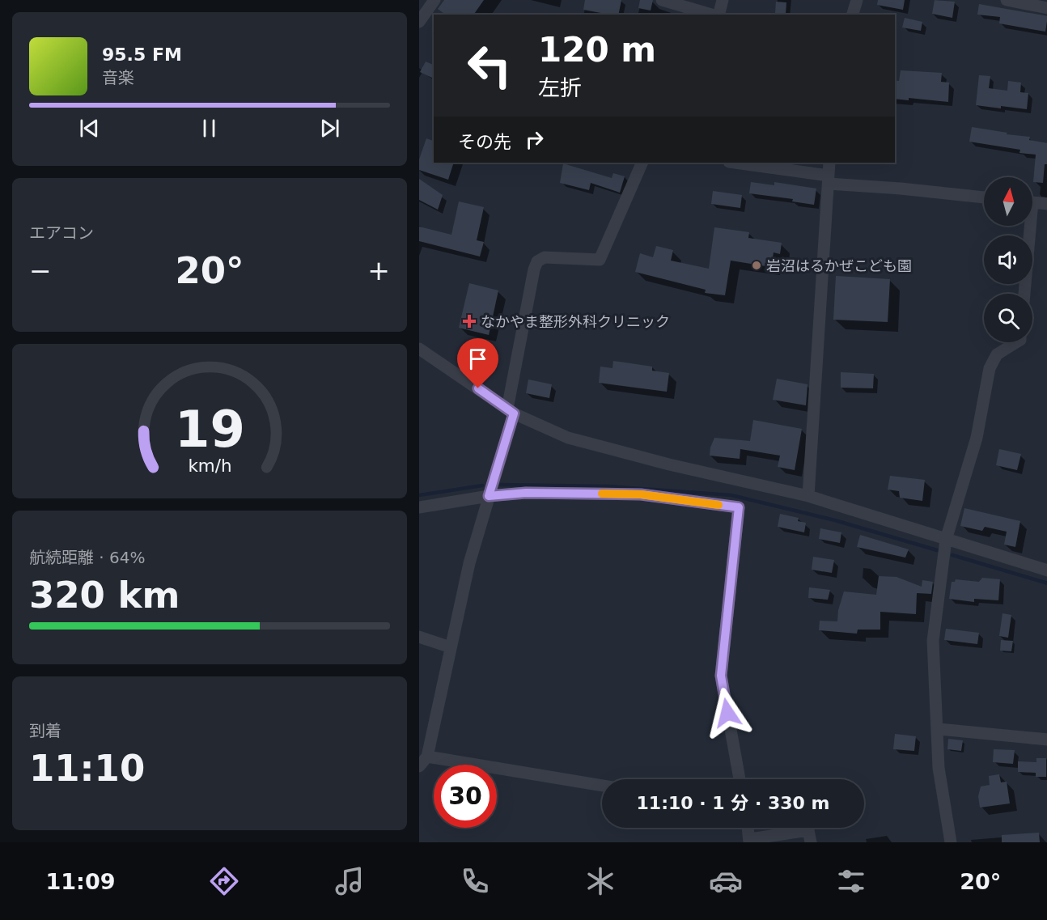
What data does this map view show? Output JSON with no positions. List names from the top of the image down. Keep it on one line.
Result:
{"places":{"other":["岩沼はるかぜこども園"],"health":["なかやま整形外科クリニック"]},"north":"top","page":{"turn":["120 m","左折"],"song":["95.5 FM","音楽"],"then":"その先","tile":["エアコン",["航続距離 · 64%","320 km"],["到着","11:10"]],"heat":["−","20°","+"],"limit":"30","trip":"11:10 · 1 分 · 330 m","tabs":["11:09","20°"],"gauge":["19","km/h"]}}
